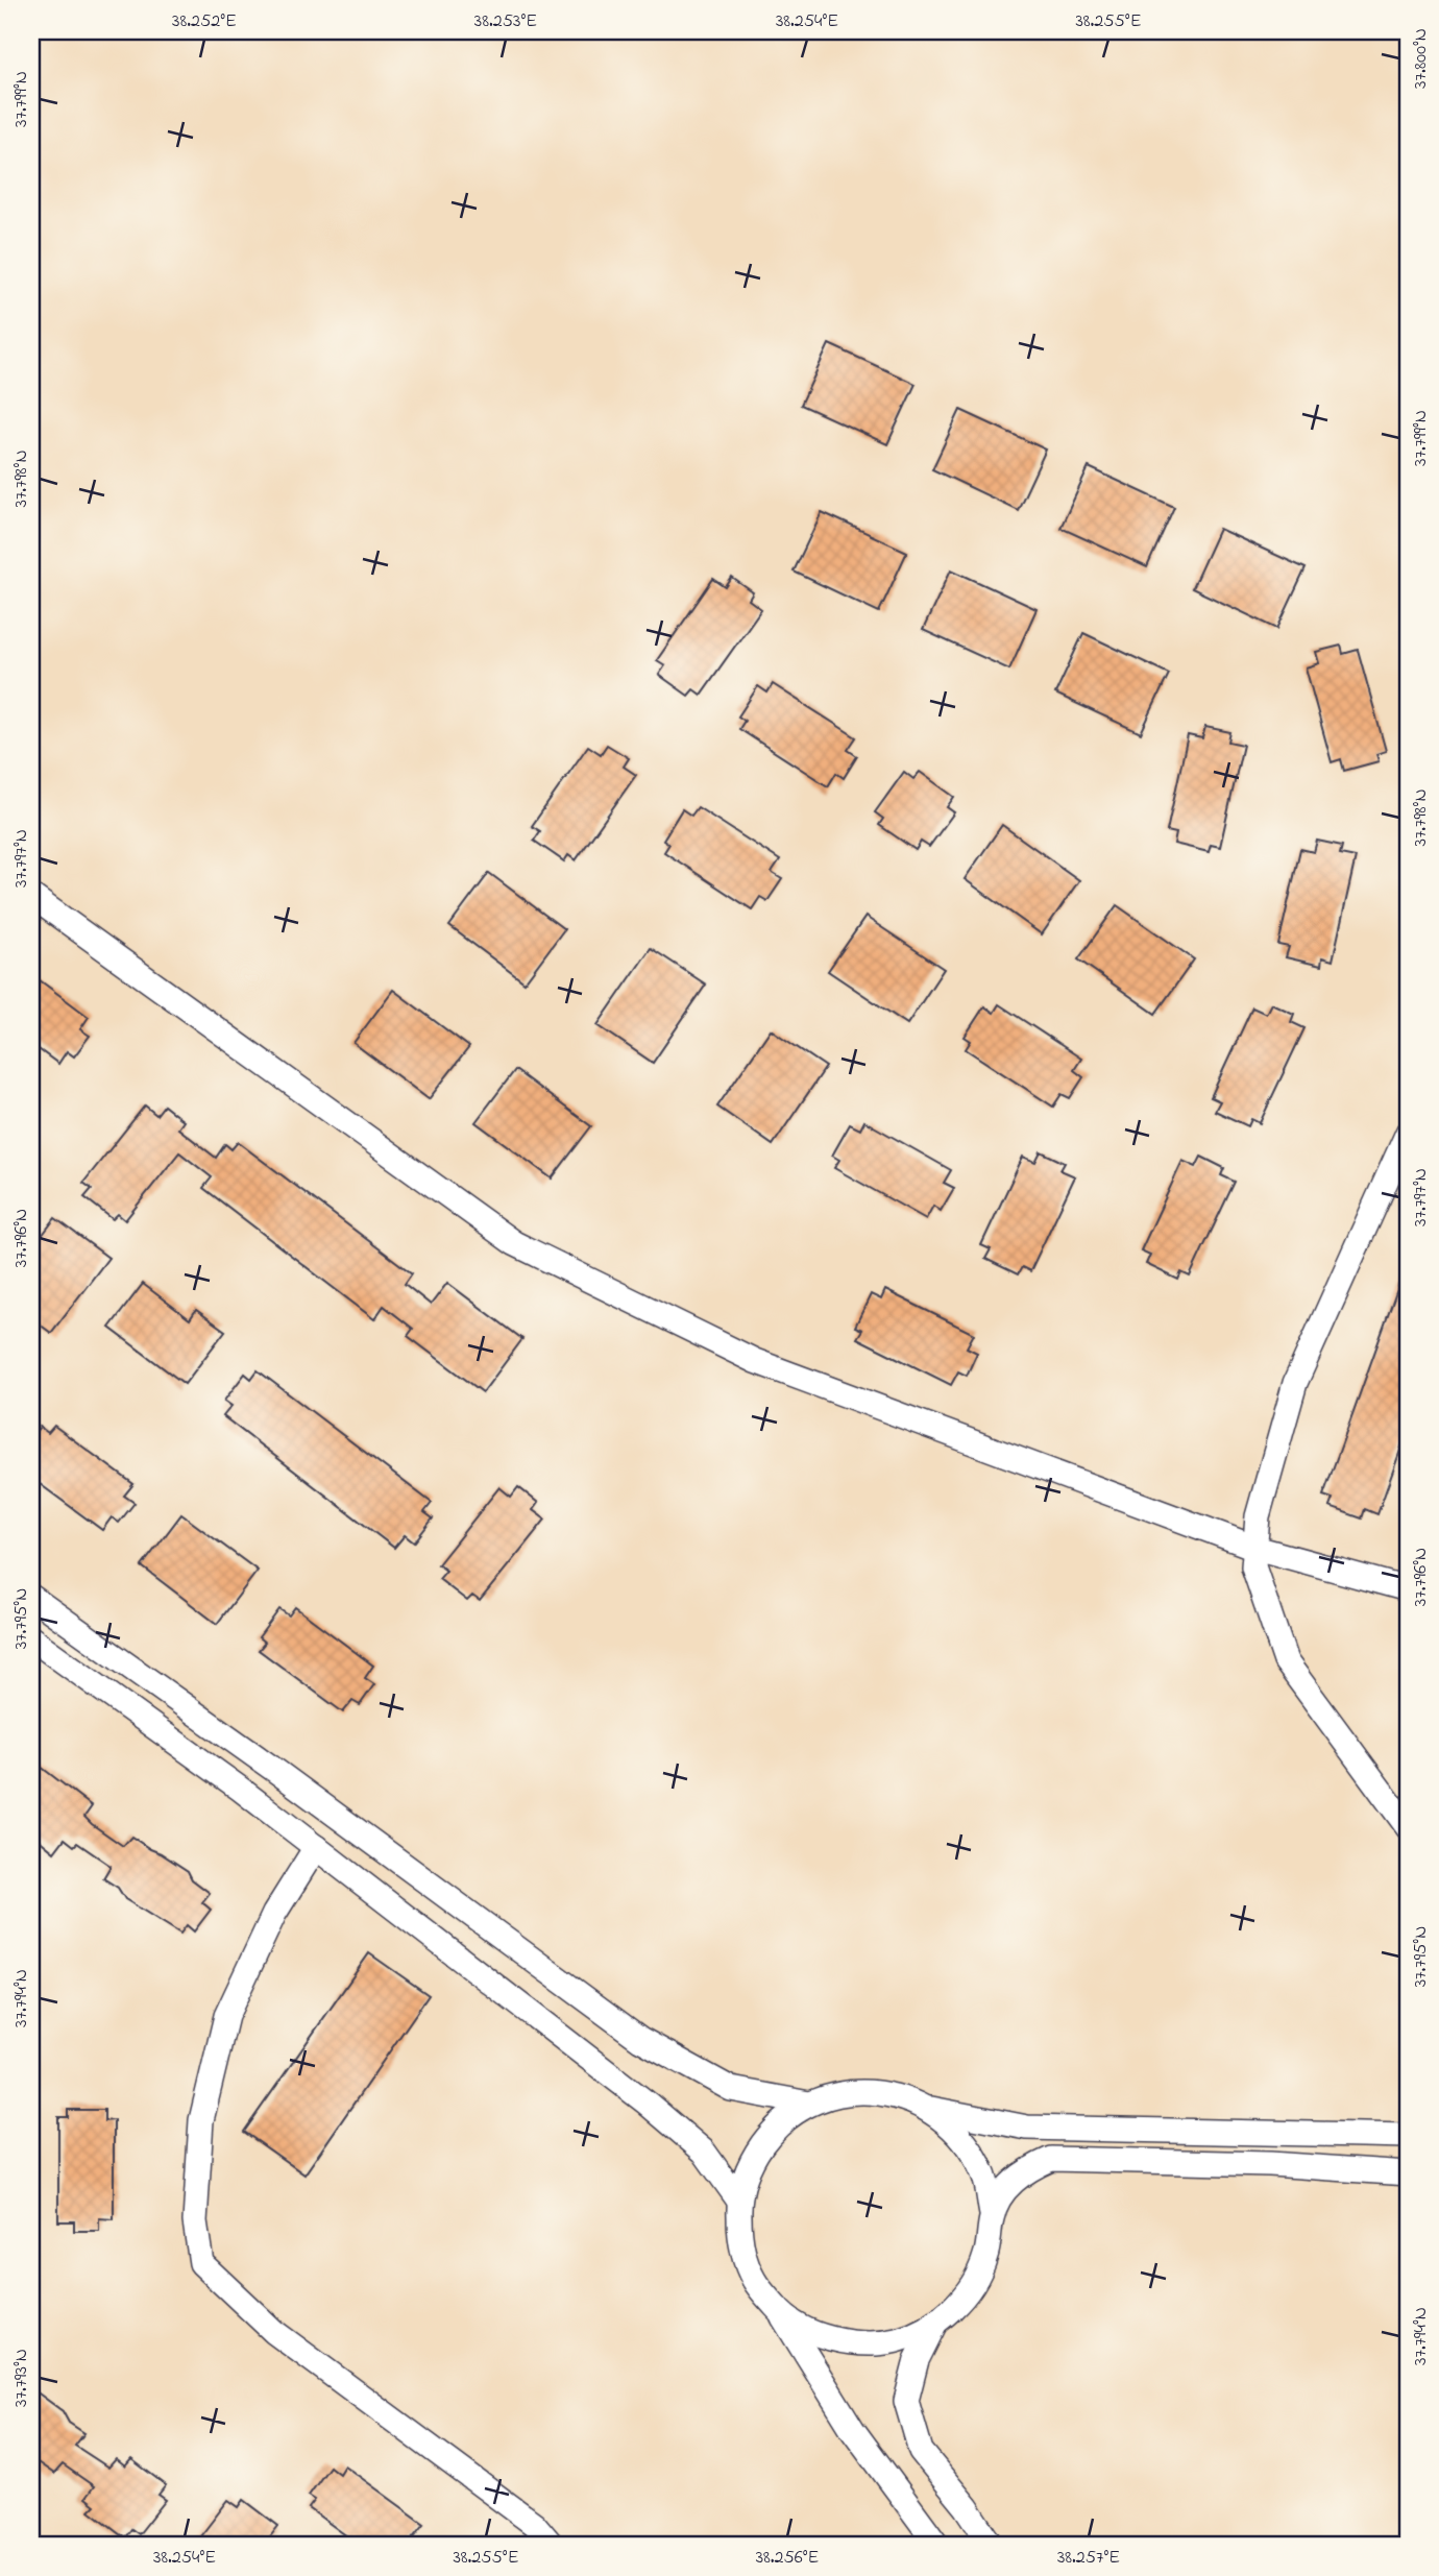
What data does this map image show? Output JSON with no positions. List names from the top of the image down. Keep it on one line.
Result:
{"coordinates":["38.252°E","38.253°E","38.254°E","38.255°E","37.800°N","37.799°N","37.798°N","37.797°N","37.796°N","37.795°N","37.794°N","37.793°N","38.256°E","38.257°E"]}
